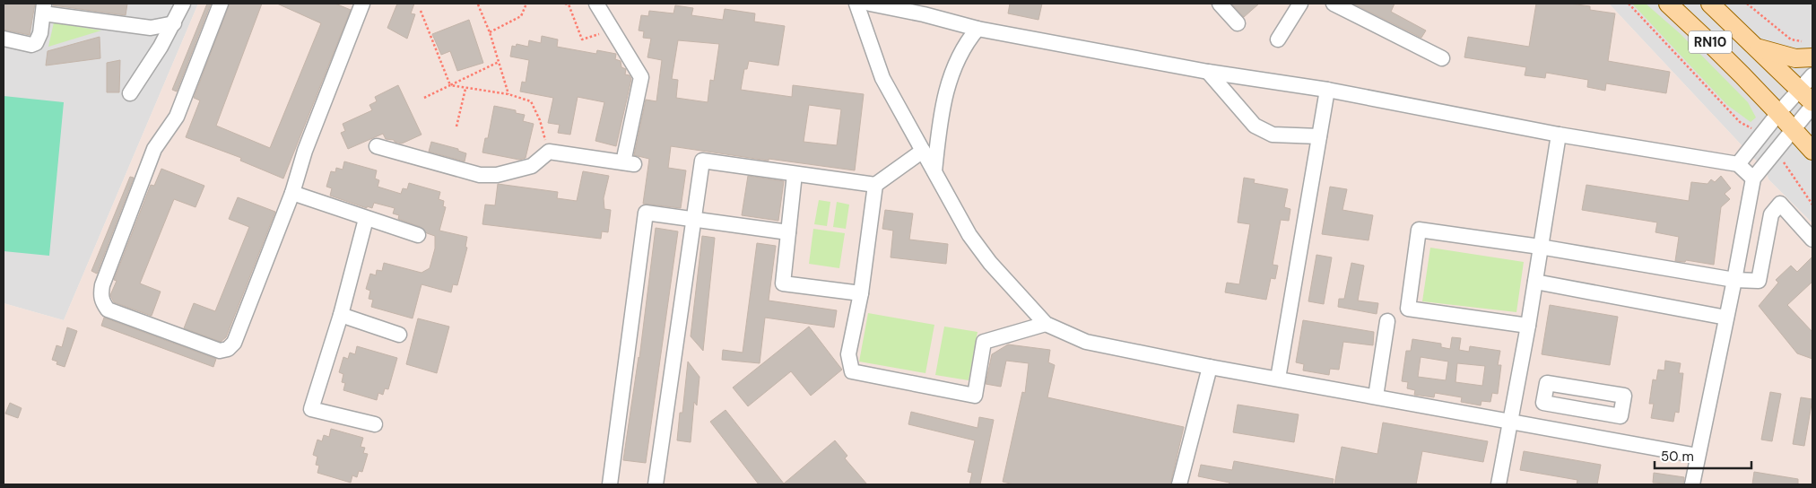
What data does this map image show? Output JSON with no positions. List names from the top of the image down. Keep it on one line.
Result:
{"streets":{"main road":["RN10"]},"scale_bar":"50 m"}
